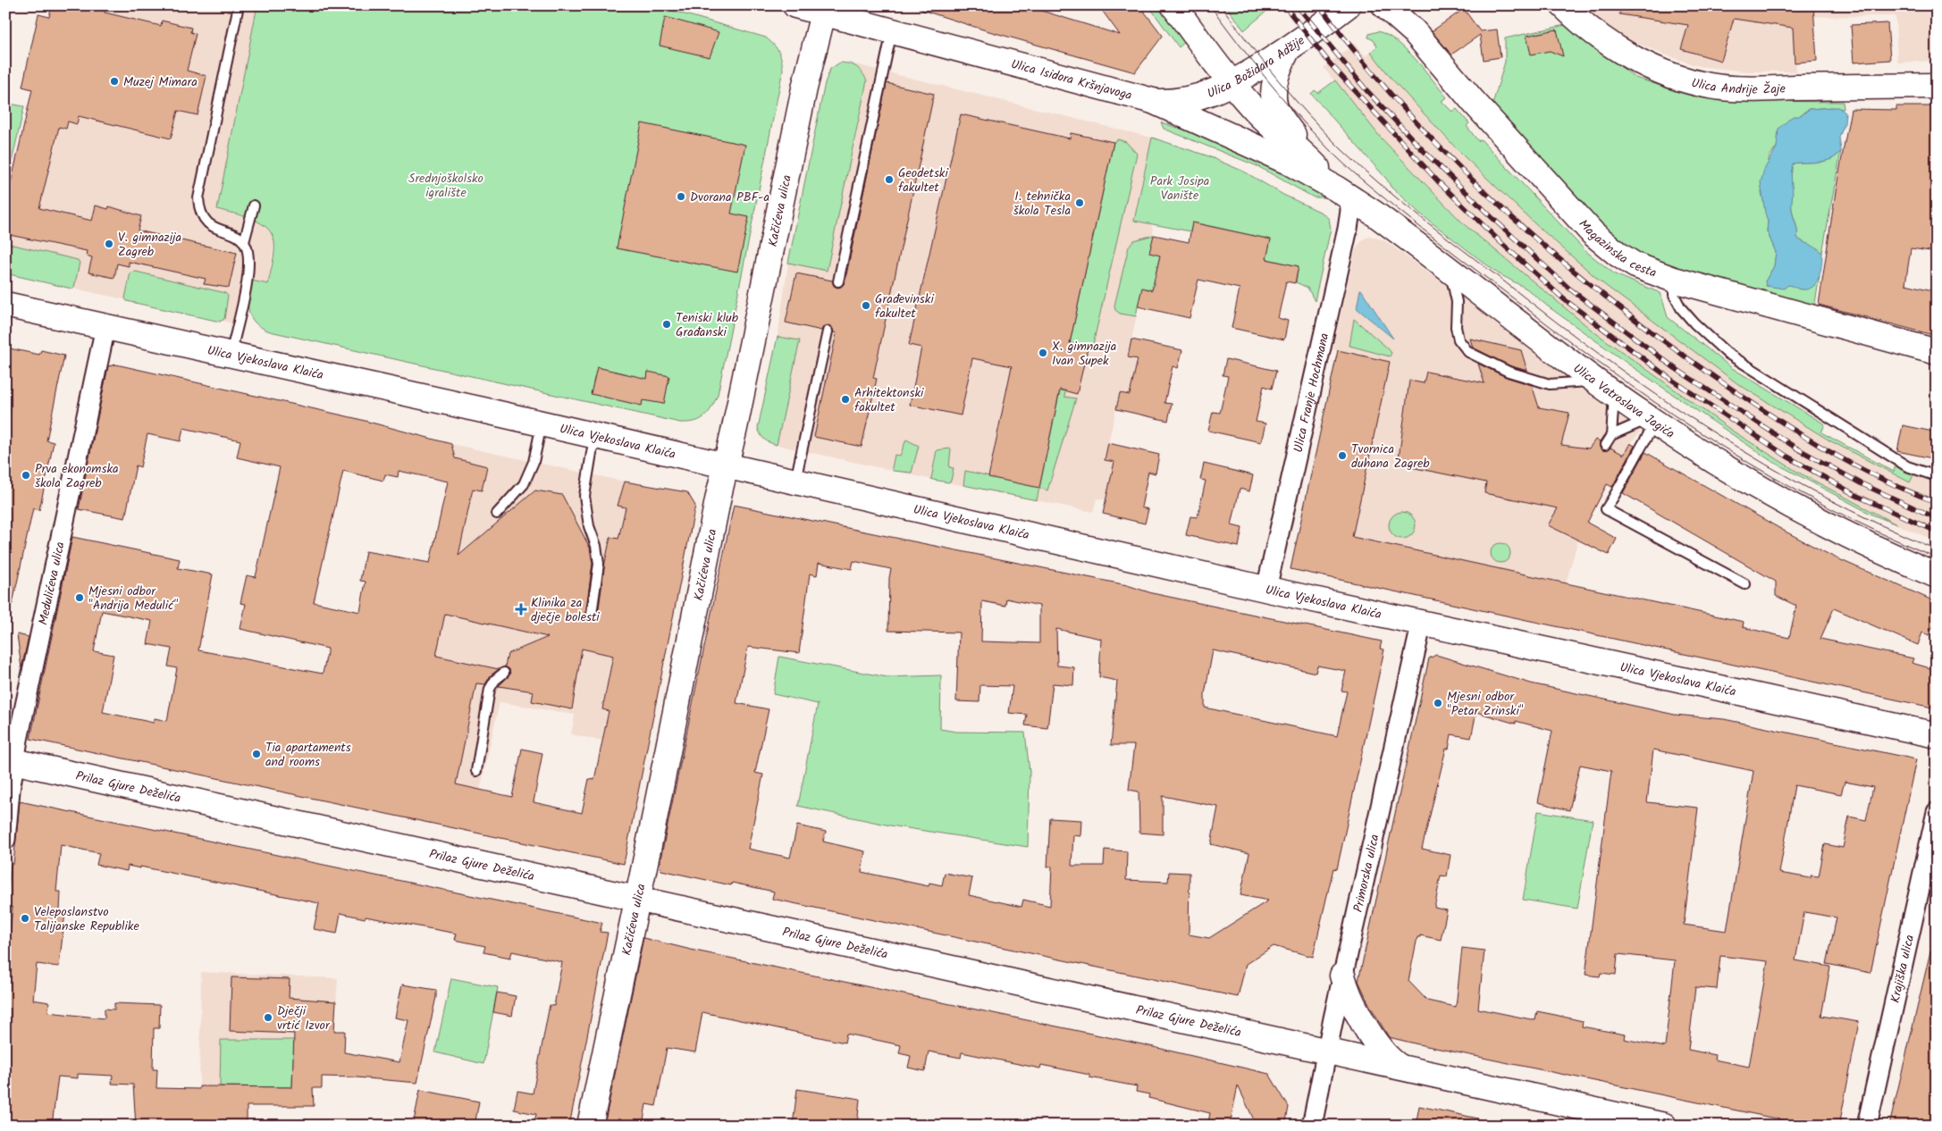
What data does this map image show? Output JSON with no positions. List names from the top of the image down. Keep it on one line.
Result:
{"streets":{"street":["Ulica Božidara Adžije","Ulica Isidora Kršnjavoga","Ulica Andrije Žaje","Kačićeva ulica","Magazinska cesta","Ulica Vjekoslava Klaića","Ulica Franje Hochmana","Ulica Vatroslava Jagića","Medulićeva ulica","Prilaz Gjure Deželića","Primorska ulica","Krajiška ulica"]},"crossings":[["Ulica Božidara Adžije","Ulica Isidora Kršnjavoga"],["Ulica Isidora Kršnjavoga","Kačićeva ulica"],["Ulica Isidora Kršnjavoga","Ulica Franje Hochmana"],["Ulica Isidora Kršnjavoga","Ulica Vatroslava Jagića"],["Kačićeva ulica","Ulica Vjekoslava Klaića"],["Kačićeva ulica","Prilaz Gjure Deželića"],["Ulica Vjekoslava Klaića","Ulica Franje Hochmana"],["Ulica Vjekoslava Klaića","Medulićeva ulica"],["Ulica Vjekoslava Klaića","Primorska ulica"],["Ulica Franje Hochmana","Ulica Vatroslava Jagića"],["Medulićeva ulica","Prilaz Gjure Deželića"],["Prilaz Gjure Deželića","Primorska ulica"]],"parks":["Srednjoškolsko igralište","Park Josipa Vanište"],"places":{"other":["Muzej Mimara","Geodetski fakultet","Dvorana PBF-a","I. tehnička škola Tesla","V. gimnazija Zagreb","Građevinski fakultet","Teniski klub Građanski","X. gimnazija Ivan Supek","Arhitektonski fakultet","Tvornica duhana Zagreb","Prva ekonomska škola Zagreb","Mjesni odbor \"Andrija Medulić\"","Mjesni odbor \"Petar Zrinski\"","Tia apartaments and rooms","Veleposlanstvo Talijanske Republike","Dječji vrtić Izvor"],"health":["Klinika za dječje bolesti"]}}
